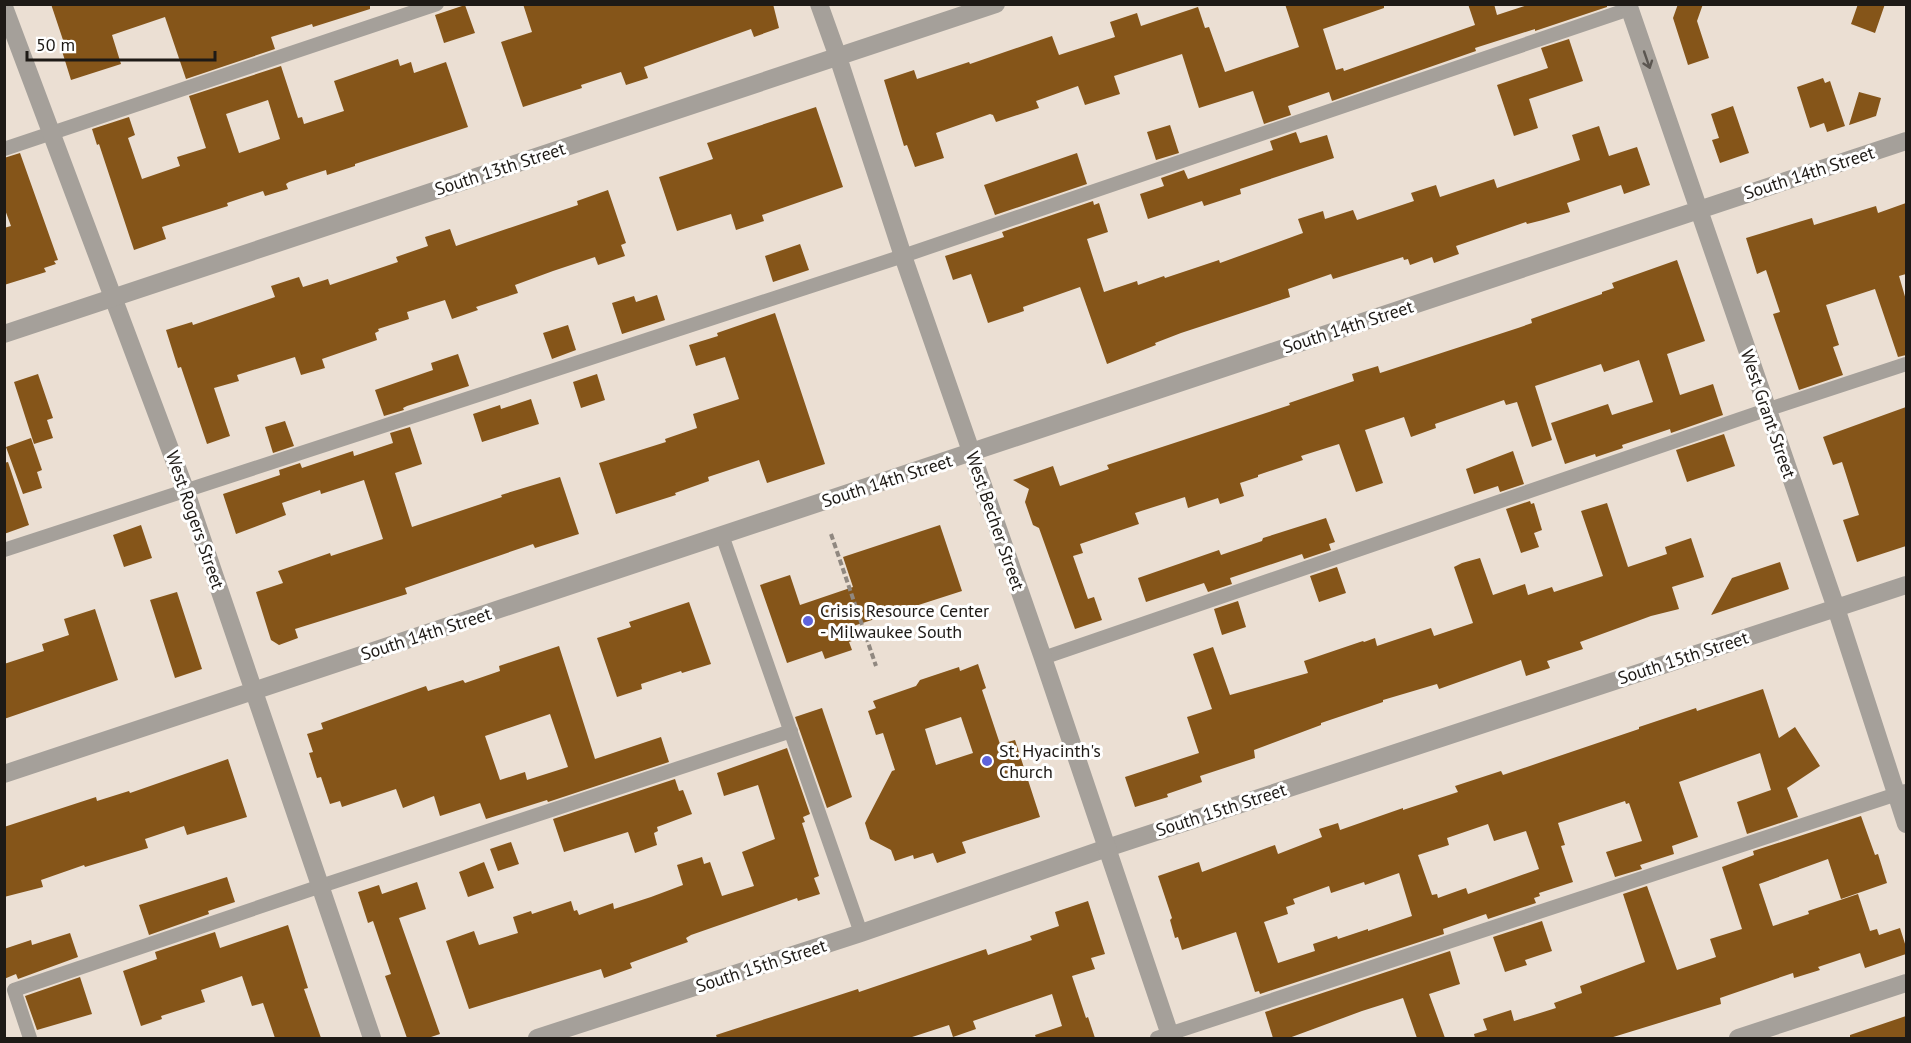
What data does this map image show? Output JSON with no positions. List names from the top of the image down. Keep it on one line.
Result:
{"streets":{"street":["South 13th Street","South 14th Street","West Grant Street","West Rogers Street","West Becher Street","South 15th Street"]},"crossings":[["South 13th Street","West Rogers Street"],["South 13th Street","West Becher Street"],["South 14th Street","West Grant Street"],["South 14th Street","West Rogers Street"],["South 14th Street","West Becher Street"],["West Grant Street","South 15th Street"],["West Becher Street","South 15th Street"]],"places":["Crisis Resource Center - Milwaukee South","St. Hyacinth's Church"],"scale_bar":"50 m"}
